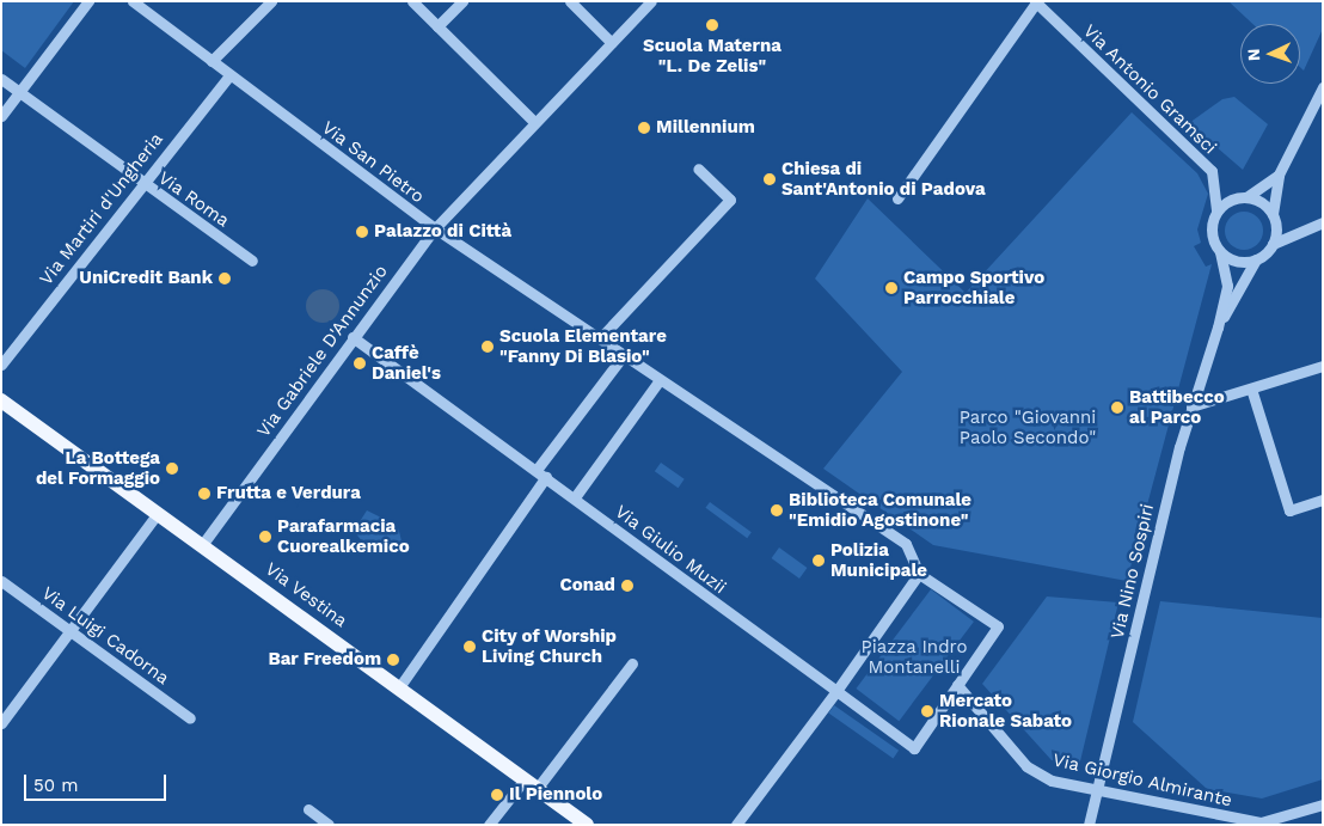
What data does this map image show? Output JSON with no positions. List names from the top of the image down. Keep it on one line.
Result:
{"streets":{"main road":["Via Vestina"],"street":["Via Antonio Gramsci","Via San Pietro","Via Roma","Via Martiri d'Ungheria","Via Gabriele D'Annunzio","Via Giulio Muzii","Via Nino Sospiri","Via Luigi Cadorna","Via Giorgio Almirante"]},"crossings":[["Via Antonio Gramsci","Via Nino Sospiri"],["Via San Pietro","Via Martiri d'Ungheria"],["Via San Pietro","Via Gabriele D'Annunzio"],["Via Roma","Via Martiri d'Ungheria"],["Via Gabriele D'Annunzio","Via Giulio Muzii"],["Via Gabriele D'Annunzio","Via Vestina"],["Via Nino Sospiri","Via Giorgio Almirante"]],"parks":["Parco \"Giovanni Paolo Secondo\"","Piazza Indro Montanelli"],"places":["Scuola Materna \"L. De Zelis\"","Millennium","Chiesa di Sant'Antonio di Padova","Palazzo di Città","UniCredit Bank","Campo Sportivo Parrocchiale","Scuola Elementare \"Fanny Di Blasio\"","Caffè Daniel's","Battibecco al Parco","La Bottega del Formaggio","Frutta e Verdura","Biblioteca Comunale \"Emidio Agostinone\"","Parafarmacia Cuorealkemico","Polizia Municipale","Conad","City of Worship Living Church","Bar Freedom","Mercato Rionale Sabato","Il Piennolo"],"scale_bar":"50 m","north":"left"}
